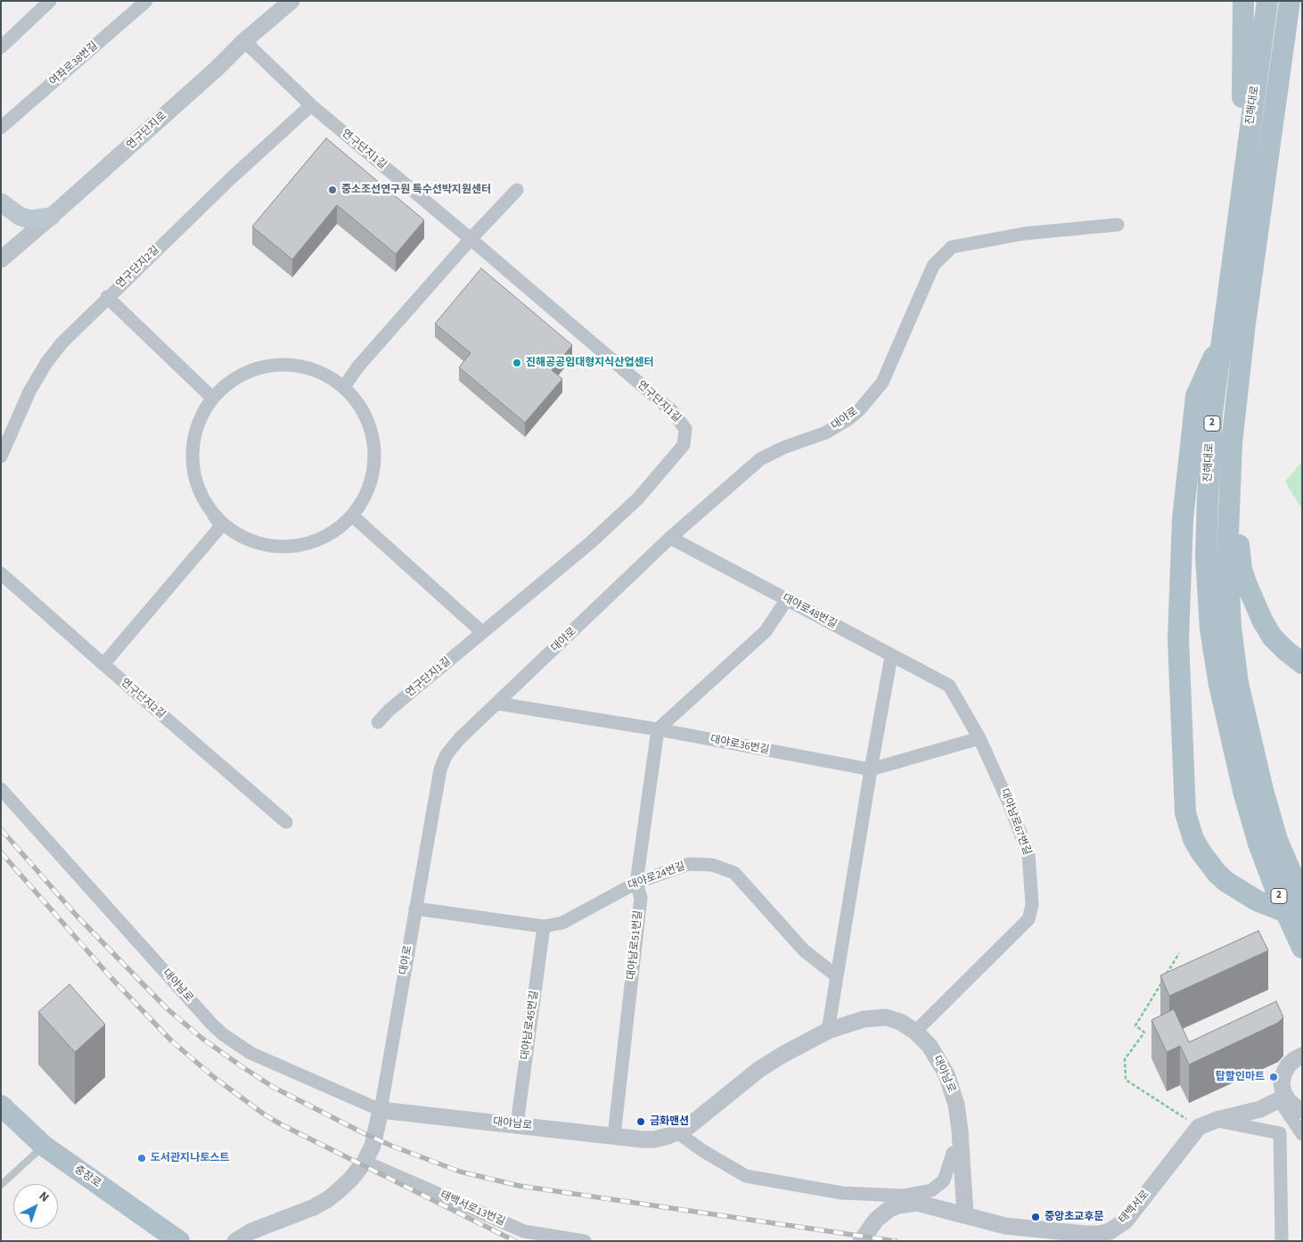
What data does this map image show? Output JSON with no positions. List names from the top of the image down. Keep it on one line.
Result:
{"streets":{"main road":["진해대로","2","충장로"],"street":["여좌로38번길","연구단지로","연구단지1길","연구단지2길","대야로","대야로48번길","대야로36번길","대야남로67번길","대야로24번길","대야남로51번길","대야남로","대야남로45번길","태백서로","태백서로13번길"]},"crossings":[["진해대로","2"],["연구단지로","연구단지1길"],["연구단지1길","연구단지2길"],["대야로","대야로48번길"],["대야로","대야로36번길"],["대야로","대야로24번길"],["대야로","대야남로"],["대야로","태백서로13번길"],["대야로48번길","대야남로67번길"],["대야로36번길","대야남로67번길"],["대야로36번길","대야남로51번길"],["대야남로67번길","대야남로"],["대야로24번길","대야남로51번길"],["대야로24번길","대야남로45번길"],["대야남로51번길","대야남로"],["대야남로","대야남로45번길"],["대야남로","태백서로"]],"places":["중소조선연구원 특수선박지원센터","진해공공임대형지식산업센터","탑할인마트","금화맨션","도서관지나토스트","중앙초교후문"],"north":"top right"}
